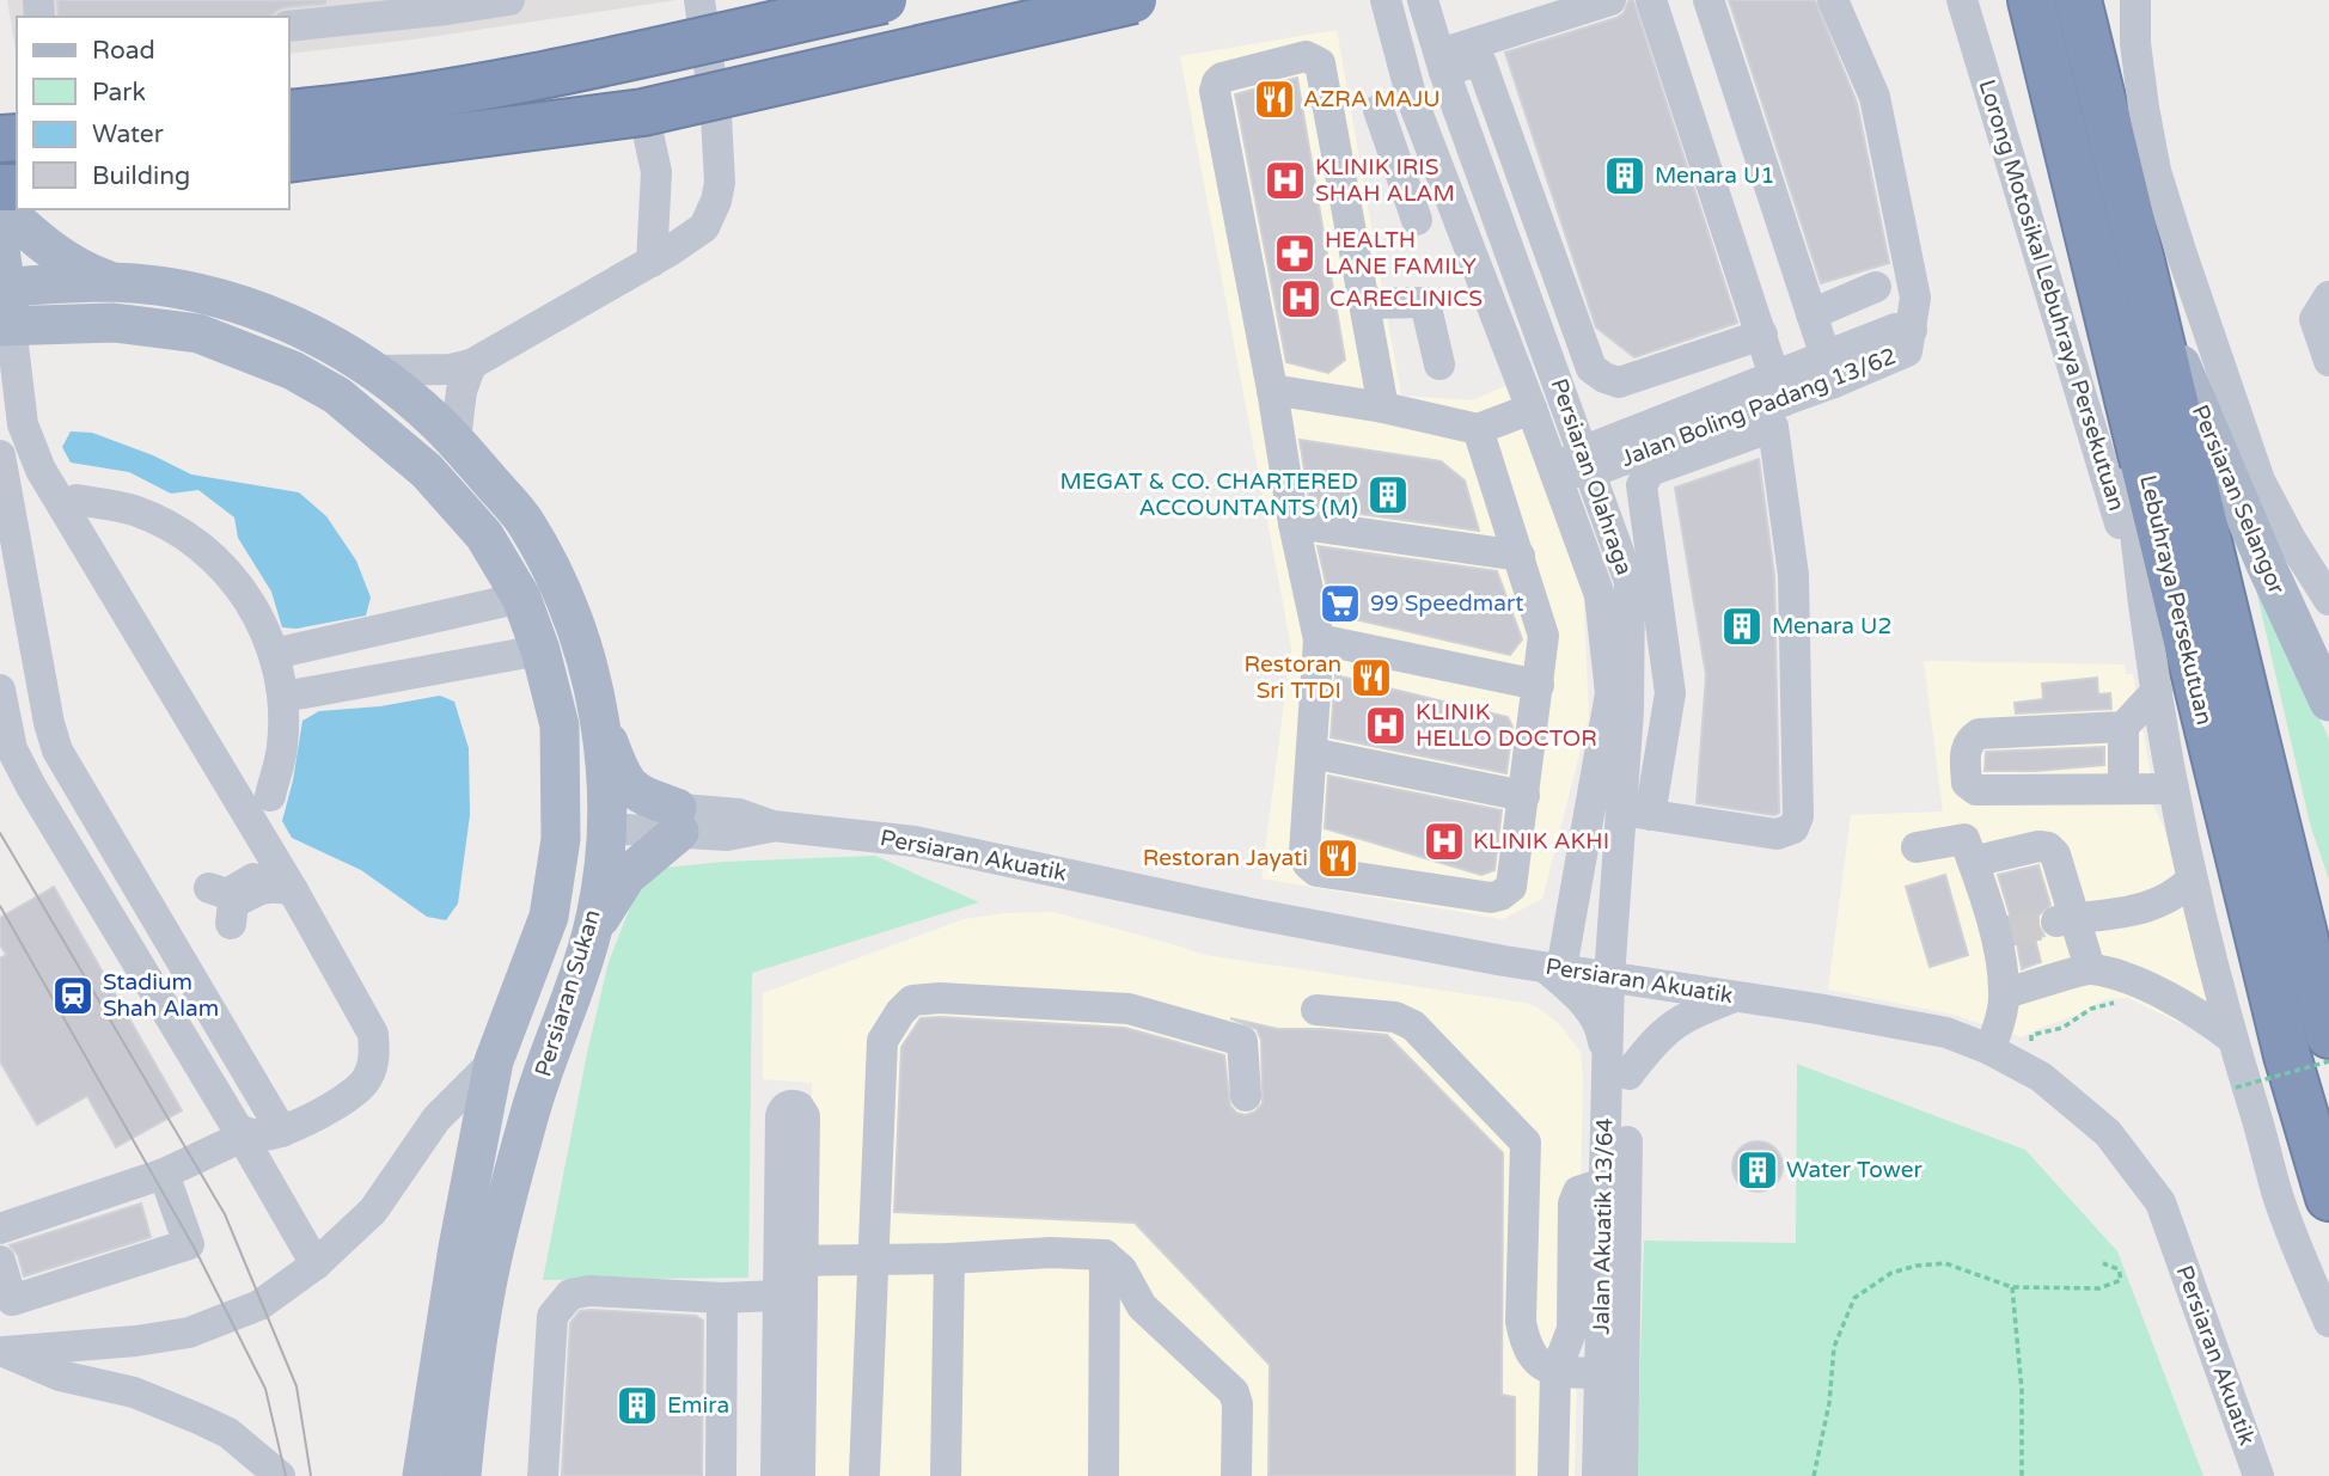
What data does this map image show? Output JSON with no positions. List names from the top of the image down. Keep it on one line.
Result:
{"streets":{"highway":["Lebuhraya Persekutuan"],"main road":["Persiaran Selangor","Persiaran Sukan"],"street":["Lorong Motosikal Lebuhraya Persekutuan","Jalan Boling Padang 13/62","Persiaran Olahraga","Persiaran Akuatik","Jalan Akuatik 13/64"]},"crossings":[["Jalan Boling Padang 13/62","Persiaran Olahraga"],["Persiaran Olahraga","Persiaran Akuatik"],["Persiaran Olahraga","Jalan Akuatik 13/64"],["Persiaran Selangor","Lebuhraya Persekutuan"],["Persiaran Akuatik","Persiaran Sukan"],["Persiaran Akuatik","Jalan Akuatik 13/64"]],"places":{"restaurant":["AZRA MAJU","Restoran Sri TTDI","Restoran Jayati"],"building":["Menara U1","MEGAT & CO. CHARTERED ACCOUNTANTS (M)","Menara U2","Water Tower","Emira"],"hospital":["KLINIK IRIS SHAH ALAM","CARECLINICS","KLINIK HELLO DOCTOR","KLINIK AKHI"],"pharmacy":["HEALTH LANE FAMILY"],"supermarket":["99 Speedmart"],"station":["Stadium Shah Alam"]},"legend":["Road","Park","Water","Building"]}
